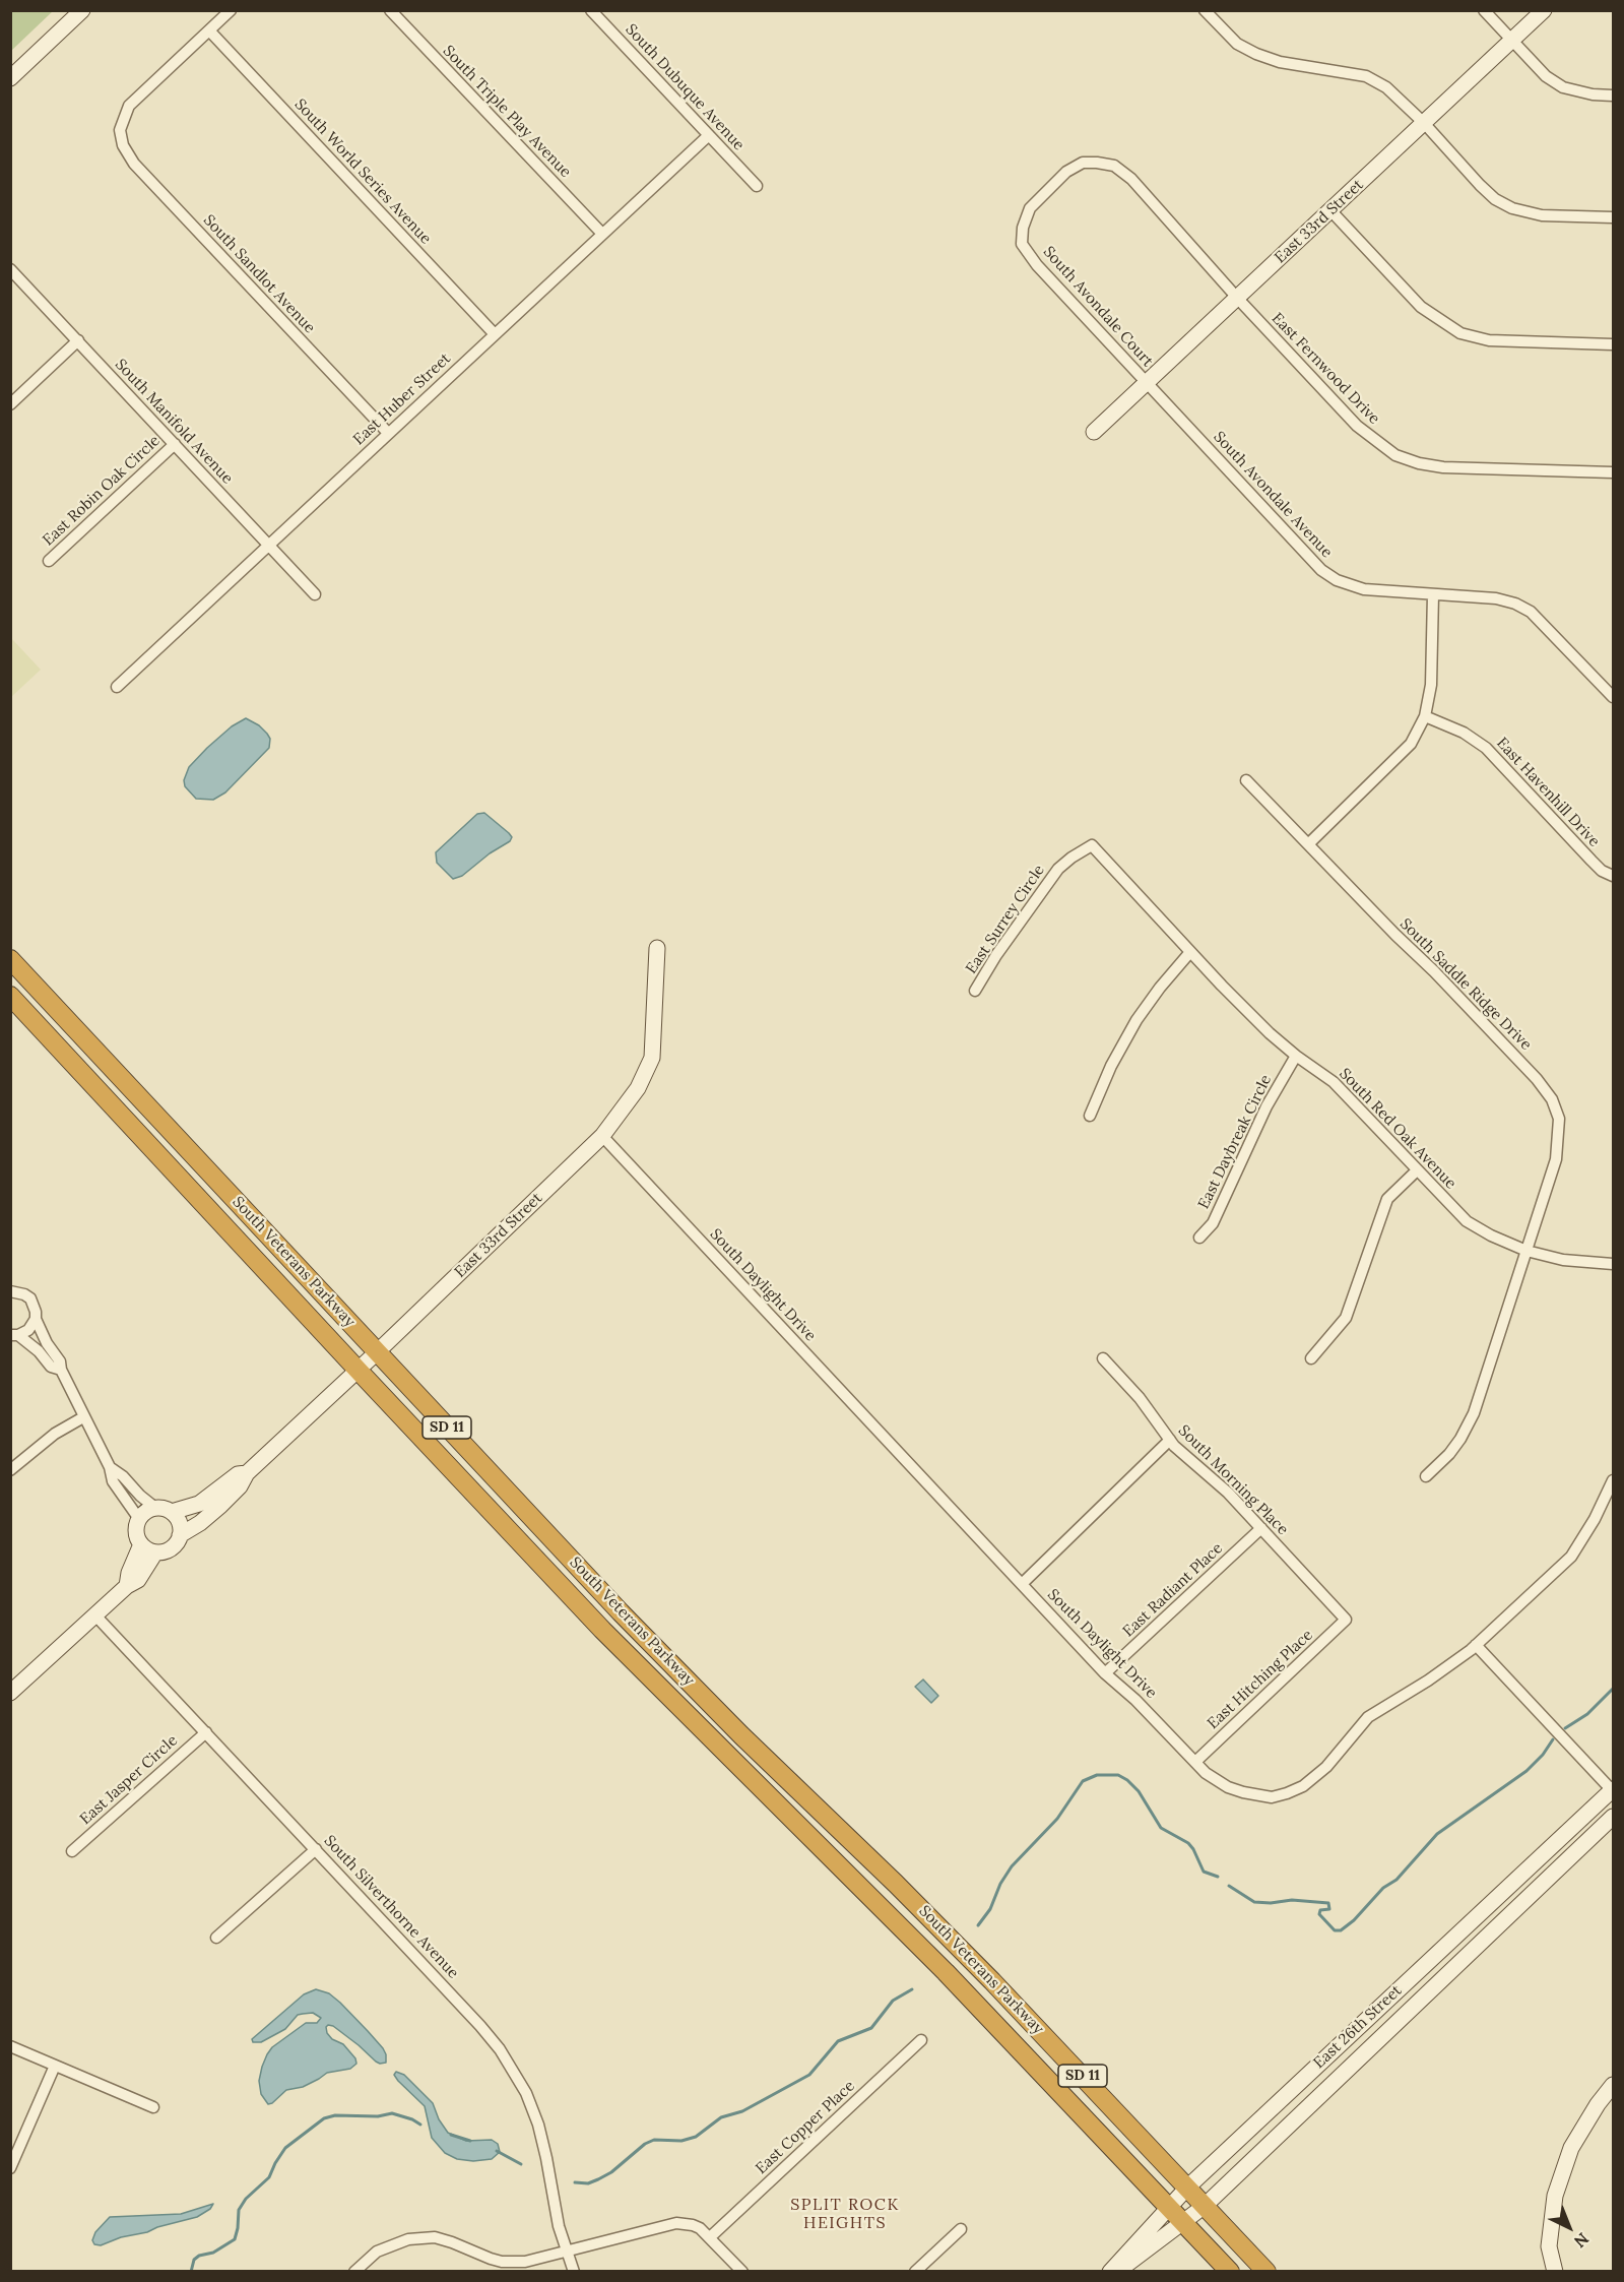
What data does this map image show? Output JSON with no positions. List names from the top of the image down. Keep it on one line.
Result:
{"streets":{"highway":["South Veterans Parkway","SD 11"],"street":["South Dubuque Avenue","South Triple Play Avenue","South World Series Avenue","East 33rd Street","South Sandlot Avenue","South Avondale Court","East Fernwood Drive","East Huber Street","South Manifold Avenue","East Robin Oak Circle","South Avondale Avenue","East Havenhill Drive","East Surrey Circle","South Saddle Ridge Drive","South Red Oak Avenue","East Daybreak Circle","South Daylight Drive","South Morning Place","East Radiant Place","East Hitching Place","East Jasper Circle","South Silverthorne Avenue","East 26th Street","East Copper Place"]},"crossings":[["South Dubuque Avenue","East Huber Street"],["South Triple Play Avenue","East Huber Street"],["South World Series Avenue","South Sandlot Avenue"],["South World Series Avenue","East Huber Street"],["East 33rd Street","South Avondale Court"],["East 33rd Street","East Fernwood Drive"],["East 33rd Street","South Avondale Avenue"],["East 33rd Street","South Veterans Parkway"],["East 33rd Street","South Daylight Drive"],["East 33rd Street","South Silverthorne Avenue"],["South Sandlot Avenue","East Huber Street"],["South Avondale Court","East Fernwood Drive"],["South Avondale Court","South Avondale Avenue"],["East Huber Street","South Manifold Avenue"],["South Manifold Avenue","East Robin Oak Circle"],["East Surrey Circle","South Red Oak Avenue"],["South Saddle Ridge Drive","South Red Oak Avenue"],["South Red Oak Avenue","East Daybreak Circle"],["South Veterans Parkway","East 26th Street"],["South Daylight Drive","East Radiant Place"],["South Daylight Drive","East Hitching Place"],["South Morning Place","East Radiant Place"],["South Morning Place","East Hitching Place"],["East Jasper Circle","South Silverthorne Avenue"]],"districts":["SPLIT ROCK HEIGHTS"],"north":"bottom right"}
